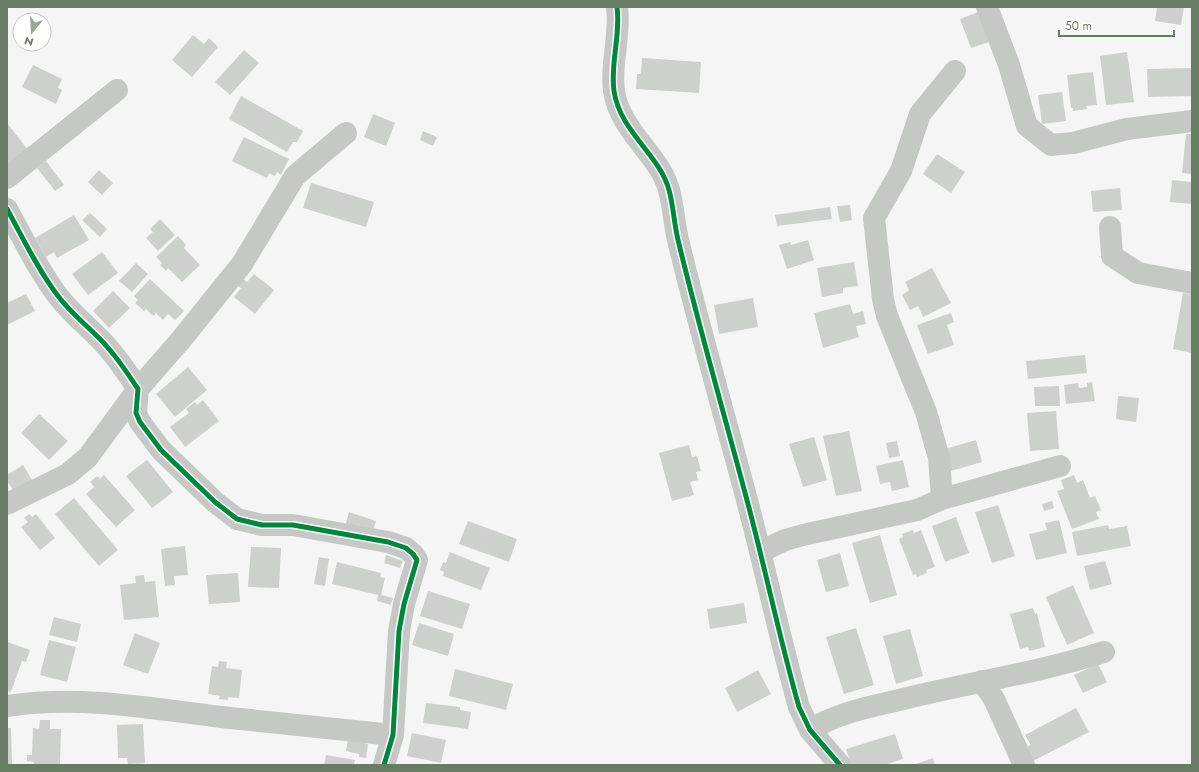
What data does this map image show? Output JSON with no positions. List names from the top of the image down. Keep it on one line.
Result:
{"scale_bar":"50 m","north":"bottom"}
